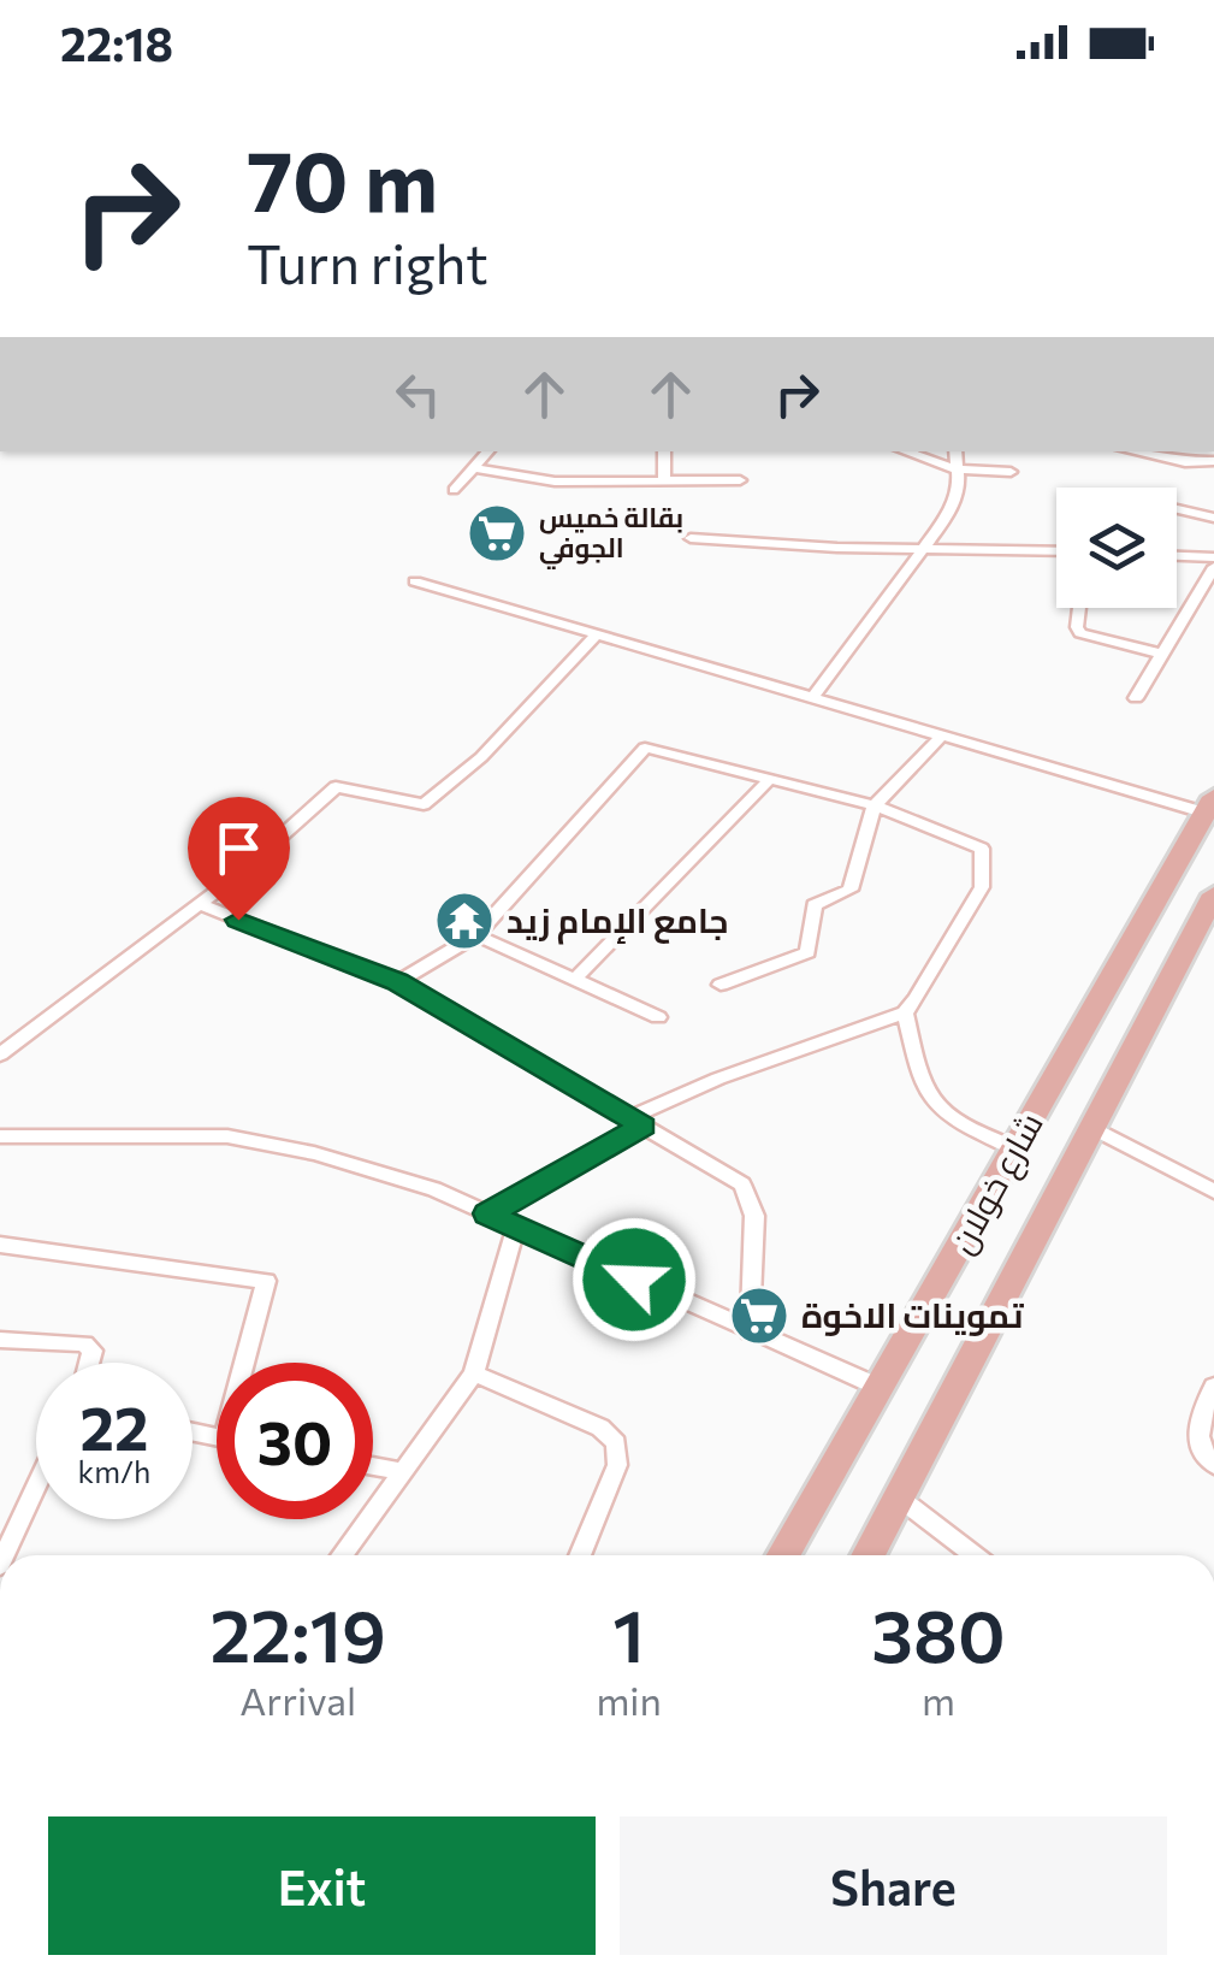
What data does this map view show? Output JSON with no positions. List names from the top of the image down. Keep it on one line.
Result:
{"streets":{"main road":["شارع خولان"]},"places":{"supermarket":["بقالة خميس الجوفي","تموينات الاخوة"],"temple":["جامع الإمام زيد"]},"page":{"status":"22:18","turn":["70 m","Turn right"],"speed":"22 km/h","limit":"30","eta":["22:19","Arrival","1","min","380","m"],"buttons":["Exit","Share"]}}
